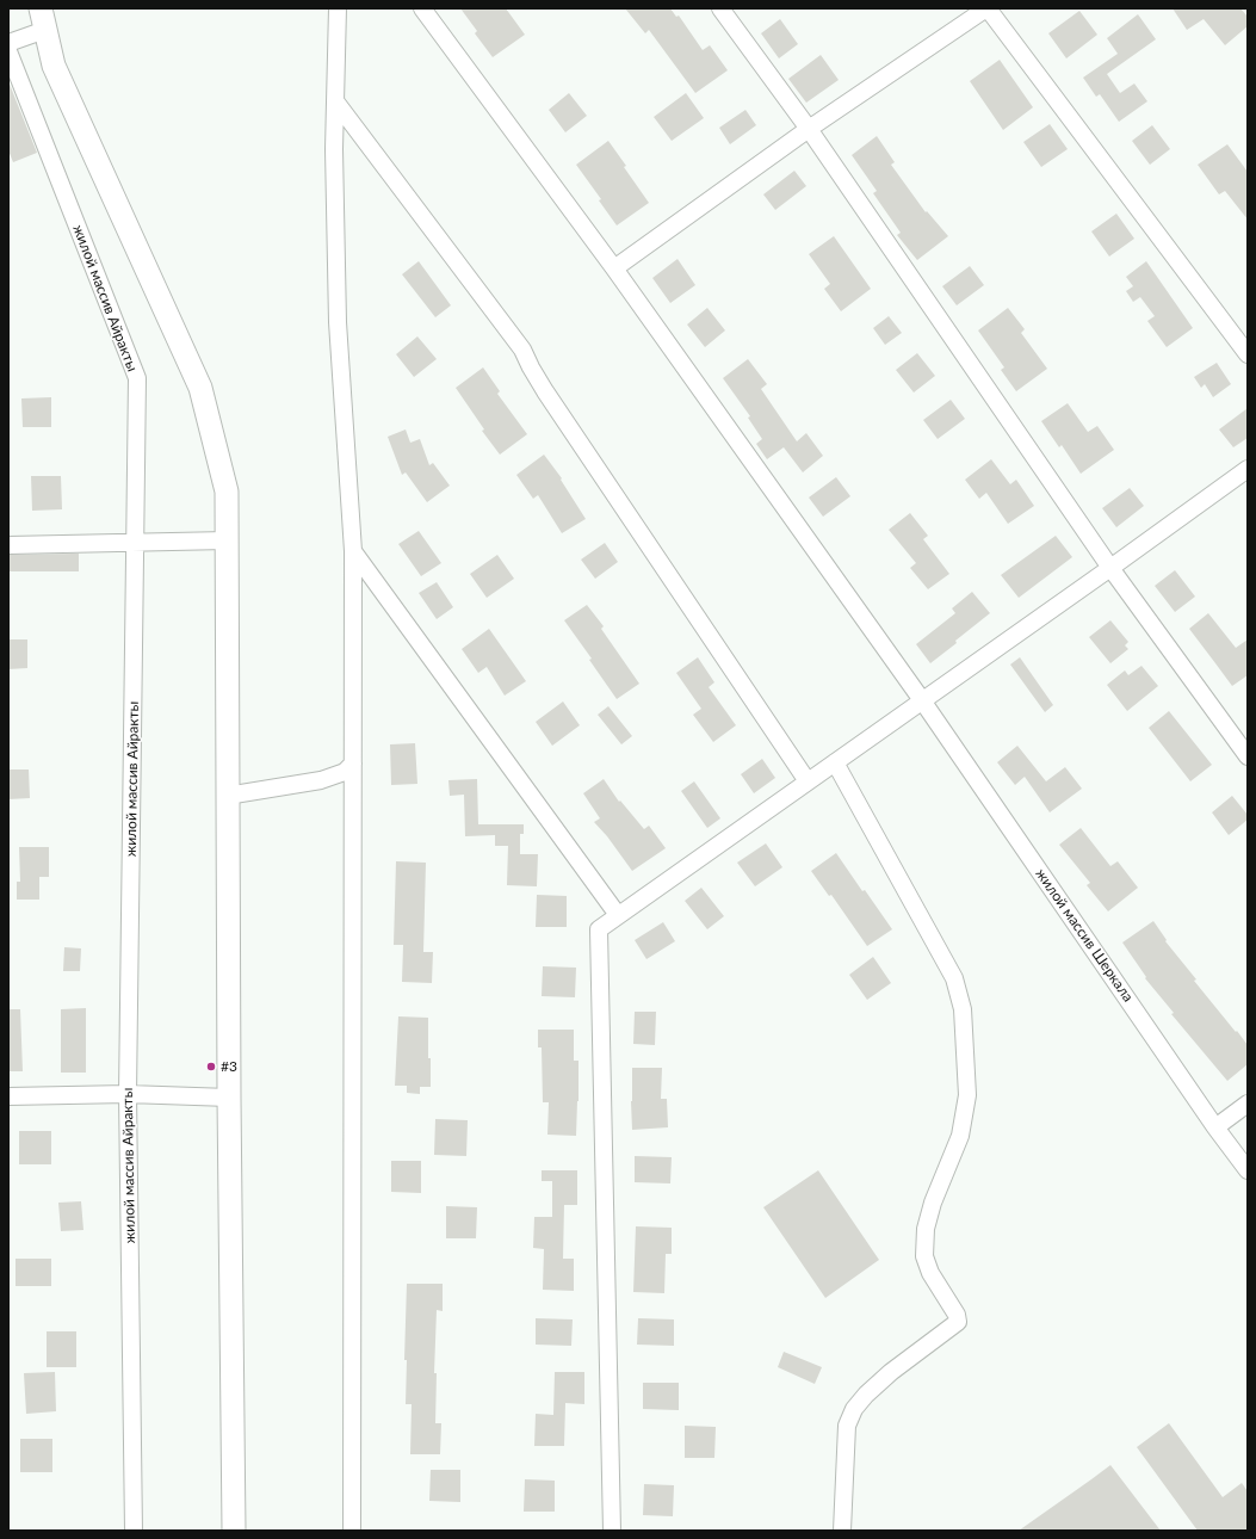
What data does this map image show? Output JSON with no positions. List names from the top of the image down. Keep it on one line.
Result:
{"streets":{"street":["жилой массив Айракты","жилой массив Шеркала"]},"places":["#3"]}
